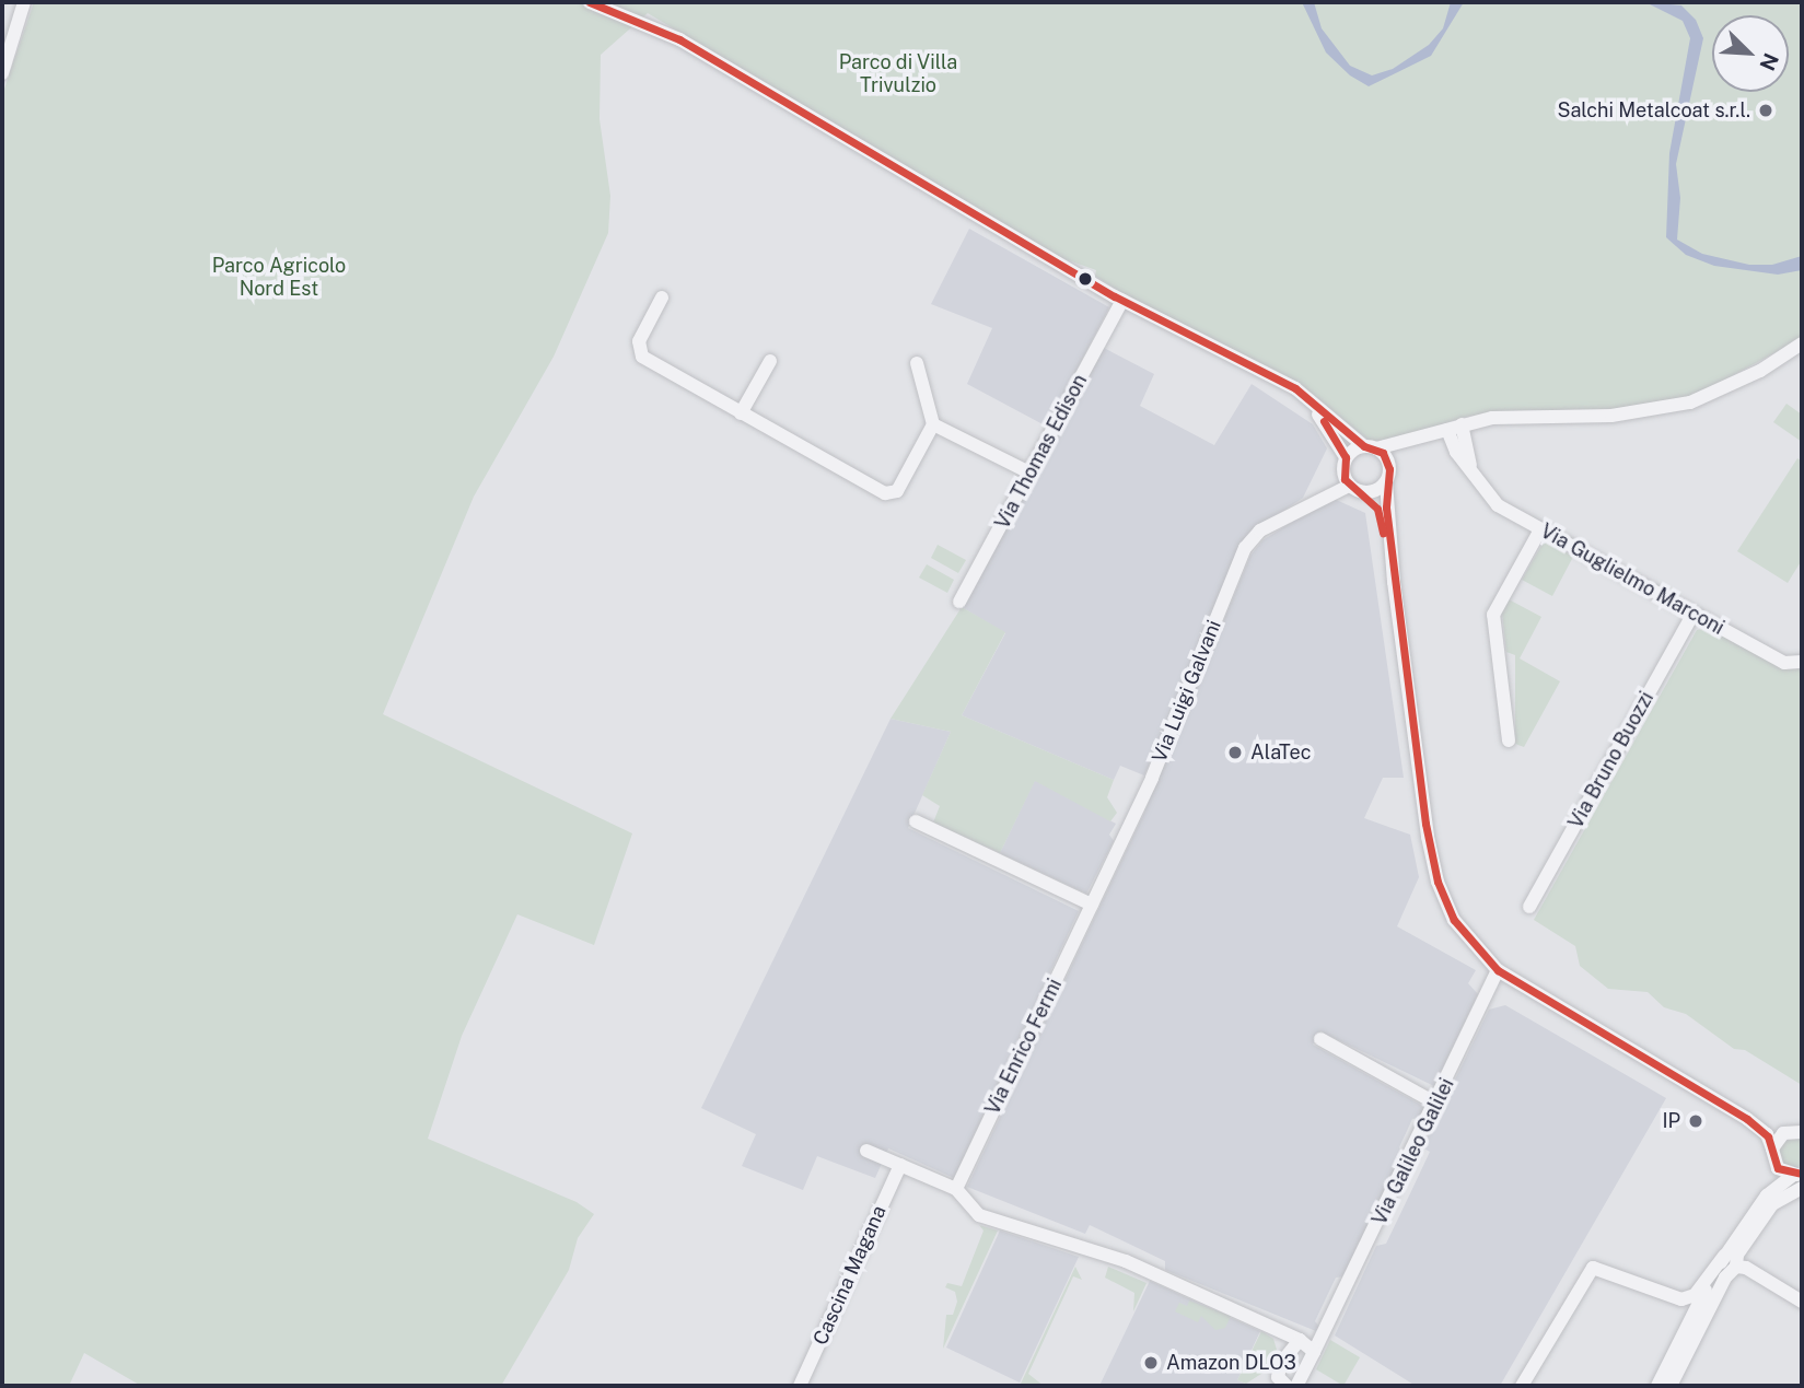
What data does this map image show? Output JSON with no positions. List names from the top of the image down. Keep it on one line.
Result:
{"streets":{"street":["Via Thomas Edison","Via Guglielmo Marconi","Via Luigi Galvani","Via Bruno Buozzi","Via Enrico Fermi","Via Galileo Galilei","Cascina Magana"]},"crossings":[["Via Guglielmo Marconi","Via Bruno Buozzi"],["Via Luigi Galvani","Via Enrico Fermi"]],"parks":["Parco di Villa Trivulzio","Parco Agricolo Nord Est"],"places":["Salchi Metalcoat s.r.l.","AlaTec","IP","Amazon DLO3"],"north":"bottom right"}
